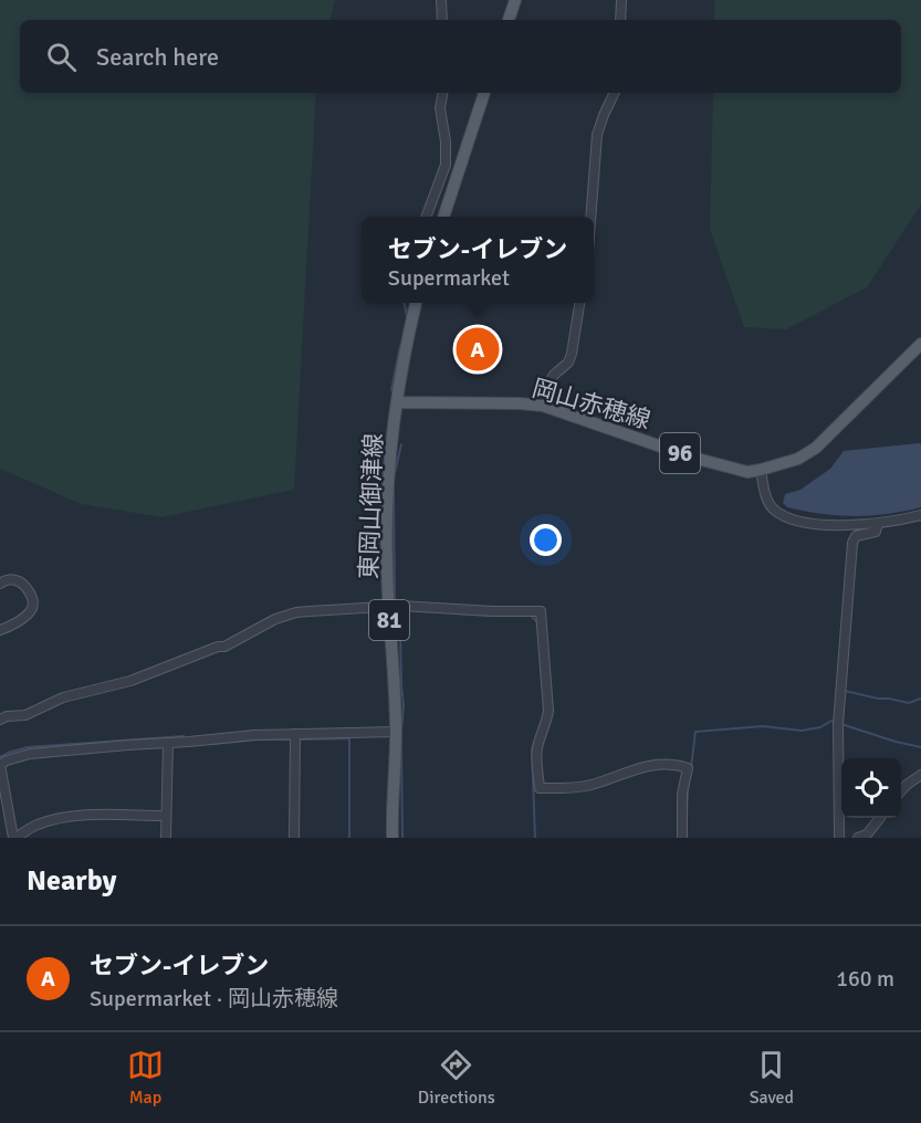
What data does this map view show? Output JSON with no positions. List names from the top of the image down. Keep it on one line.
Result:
{"streets":{"main road":["岡山赤穂線","96","東岡山御津線","81"]},"crossings":[["岡山赤穂線","東岡山御津線"]],"page":{"search":"Search here","popup":["セブン-イレブン","Supermarket"],"pins":"A","heading":"Nearby","list":[{"mark":"A","name":"セブン-イレブン","note":"Supermarket · 岡山赤穂線","value":"160 m"}],"nav":["Map","Directions","Saved"]}}
